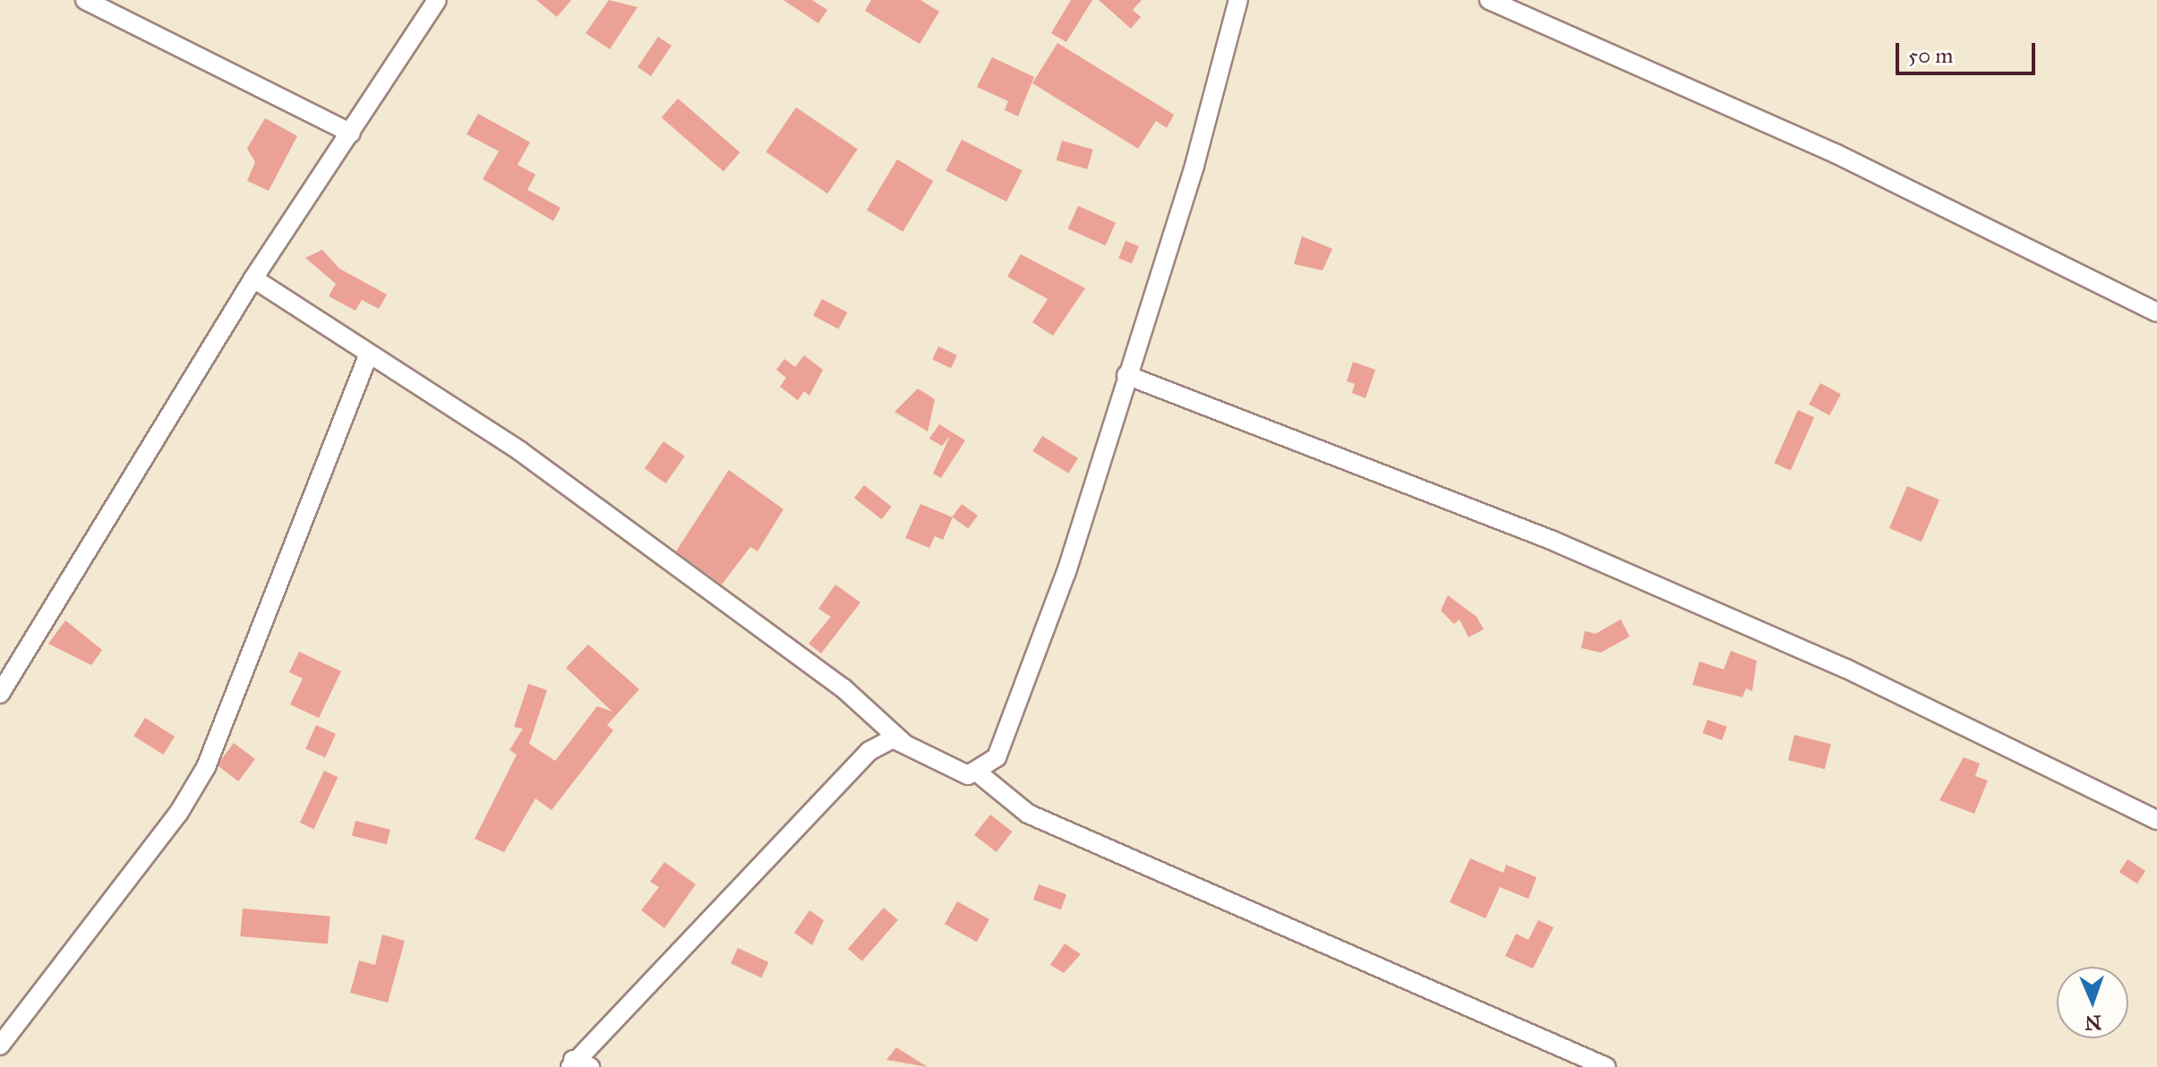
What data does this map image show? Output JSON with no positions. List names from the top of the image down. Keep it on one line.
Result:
{"scale_bar":"50 m","north":"bottom"}
